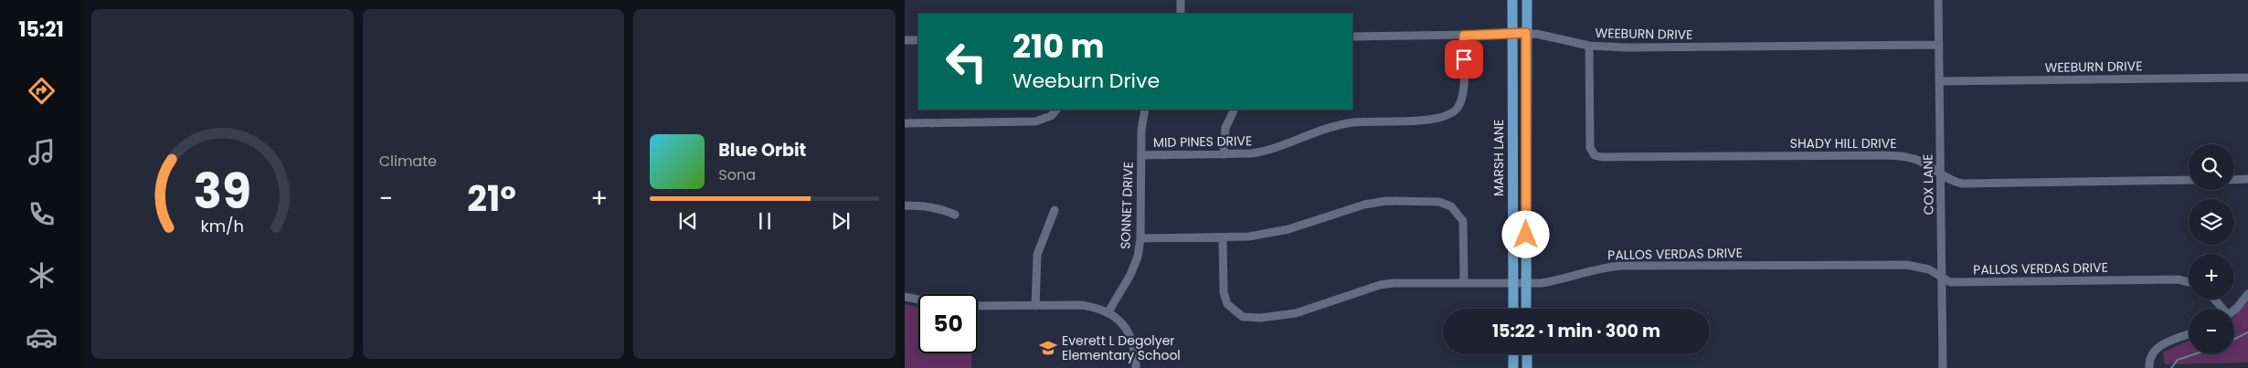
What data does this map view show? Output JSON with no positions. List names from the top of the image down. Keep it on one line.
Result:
{"streets":{"main road":["MARSH LANE"],"street":["WEEBURN DRIVE","MID PINES DRIVE","SHADY HILL DRIVE","COX LANE","SONNET DRIVE","PALLOS VERDAS DRIVE"]},"crossings":[["WEEBURN DRIVE","MID PINES DRIVE"],["WEEBURN DRIVE","SHADY HILL DRIVE"],["WEEBURN DRIVE","MARSH LANE"],["WEEBURN DRIVE","COX LANE"],["MID PINES DRIVE","SONNET DRIVE"],["SHADY HILL DRIVE","COX LANE"],["MARSH LANE","PALLOS VERDAS DRIVE"],["COX LANE","PALLOS VERDAS DRIVE"]],"places":{"school or university":["Everett L Degolyer Elementary School"]},"page":{"tabs":"15:21","tile":"Climate","turn":["210 m","Weeburn Drive"],"song":["Blue Orbit","Sona"],"map_buttons":["+","−"],"heat":["−","21°","+"],"limit":"50","trip":"15:22 · 1 min · 300 m","gauge":["39","km/h"]}}
